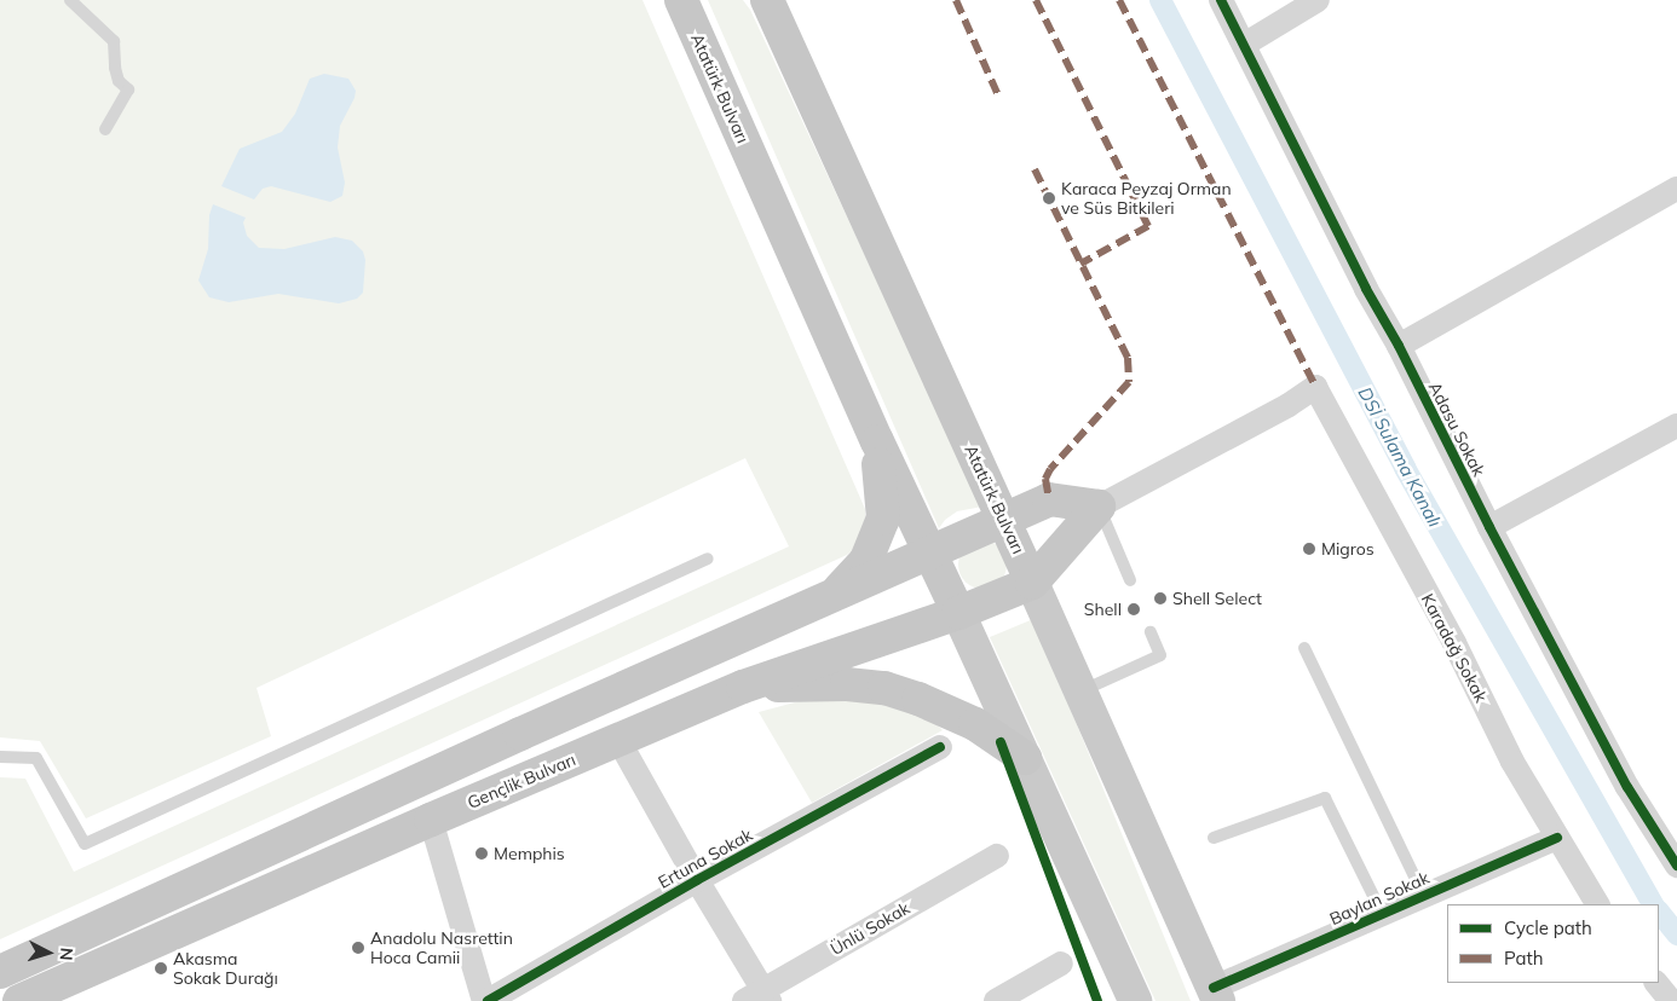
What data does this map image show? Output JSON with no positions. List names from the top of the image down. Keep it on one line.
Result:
{"streets":{"highway":["Atatürk Bulvarı","Gençlik Bulvarı"],"street":["Adasu Sokak","Karadağ Sokak","Ertuna Sokak","Baylan Sokak","Ünlü Sokak"]},"crossings":[["Atatürk Bulvarı","Gençlik Bulvarı"],["Atatürk Bulvarı","Baylan Sokak"],["Karadağ Sokak","Baylan Sokak"]],"water":["DSİ Sulama Kanalı"],"places":["Karaca Peyzaj Orman ve Süs Bitkileri","Migros","Shell Select","Shell","Memphis","Anadolu Nasrettin Hoca Camii","Akasma Sokak Durağı"],"legend":["Cycle path","Path"],"north":"right"}
